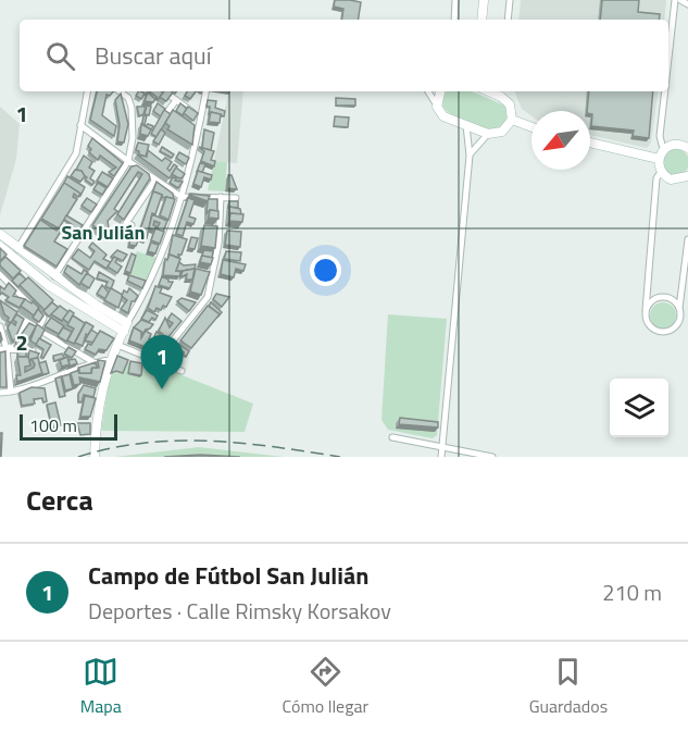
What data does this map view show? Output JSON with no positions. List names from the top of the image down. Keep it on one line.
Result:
{"districts":["San Julián"],"scale_bar":"100 m","north":"bottom left","page":{"search":"Buscar aquí","pins":"1","scale":"100 m","heading":"Cerca","list":[{"mark":"1","name":"Campo de Fútbol San Julián","note":"Deportes · Calle Rimsky Korsakov","value":"210 m"}],"nav":["Mapa","Cómo llegar","Guardados"]},"grid":{"rows":["1","2"]}}
